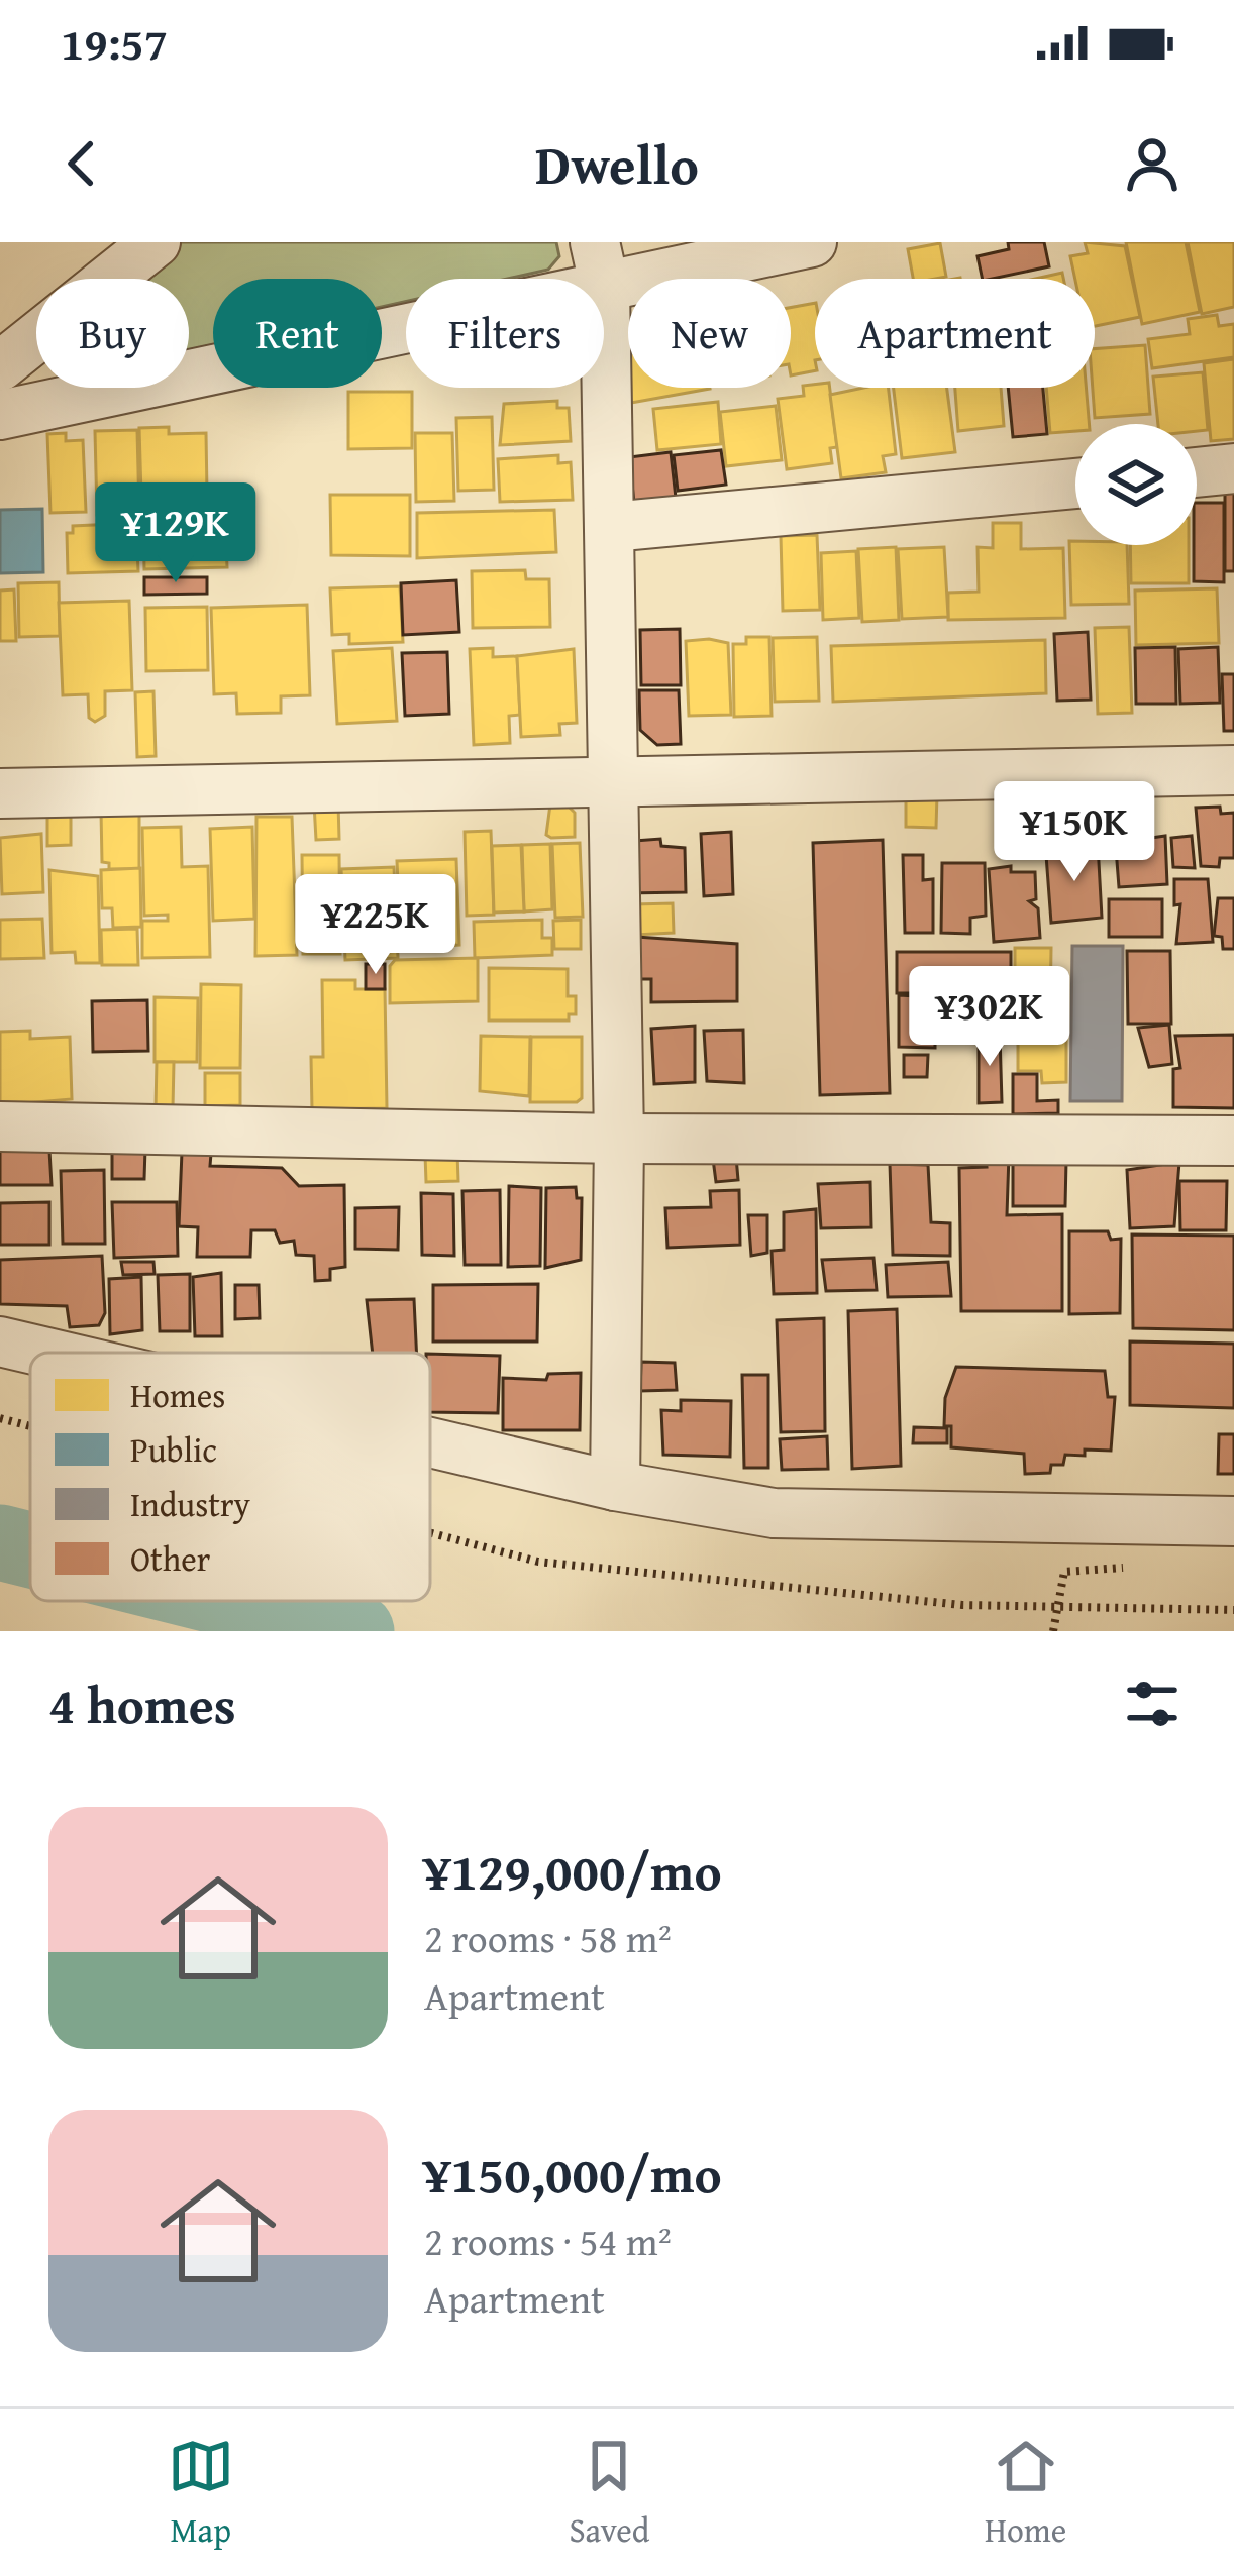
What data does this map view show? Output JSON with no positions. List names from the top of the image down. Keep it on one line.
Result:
{"legend":["Homes","Public","Industry","Other"],"page":{"status":"19:57","header":"Dwello","chip":["Buy","Rent","Filters","New","Apartment"],"price":["¥129K","¥150K","¥225K","¥302K"],"heading":"4 homes","list":[{"name":"¥129,000/mo","note":"2 rooms · 58 m² · Apartment"},{"name":"¥150,000/mo","note":"2 rooms · 54 m² · Apartment"}],"tabs":["Map","Saved","Home"]}}
